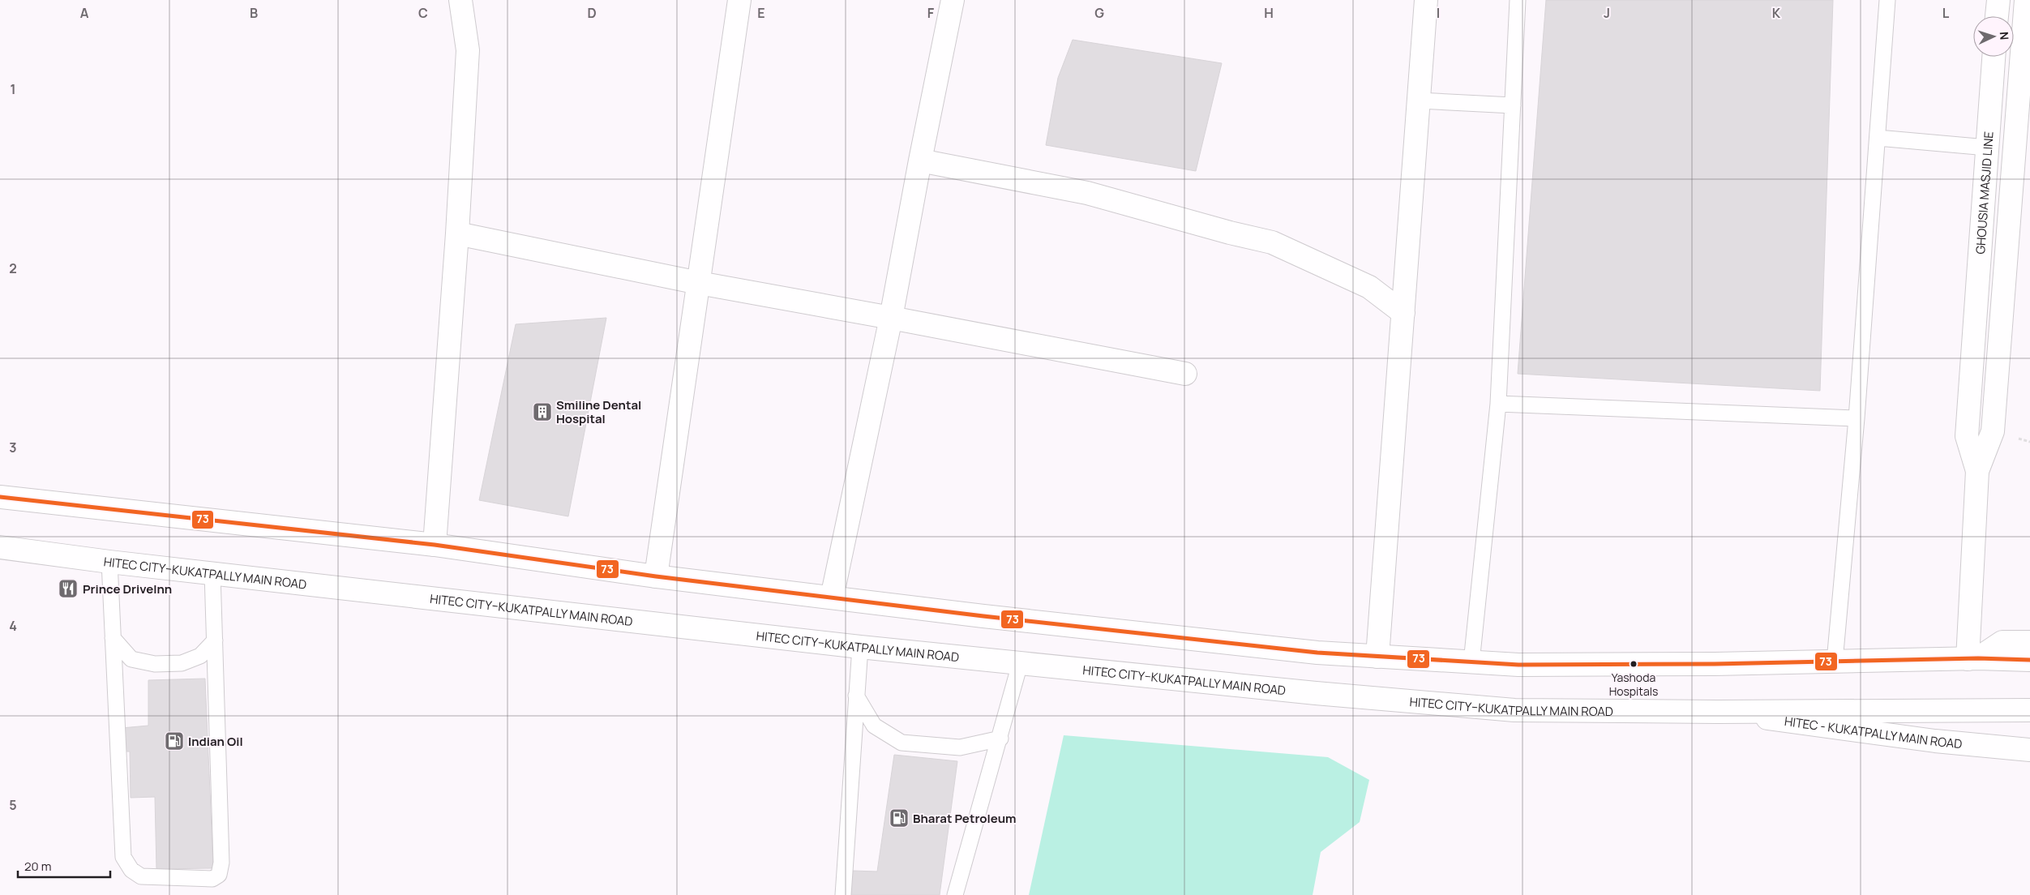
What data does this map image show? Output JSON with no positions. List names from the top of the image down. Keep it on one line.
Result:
{"streets":{"street":["GHOUSIA MASJID LINE","HITEC CITY–KUKATPALLY MAIN ROAD","HITEC - KUKATPALLY MAIN ROAD"]},"crossings":[["HITEC CITY–KUKATPALLY MAIN ROAD","HITEC - KUKATPALLY MAIN ROAD"]],"places":{"building":["Smiline Dental Hospital"],"restaurant":["Prince DriveInn"],"other":["Yashoda Hospitals"],"fuel station":["Indian Oil","Bharat Petroleum"]},"lines":["transit line 73"],"scale_bar":"20 m","north":"right","grid":{"columns":["A","B","C","D","E","F","G","H","I","J","K","L"],"rows":["1","2","3","4","5"]}}
